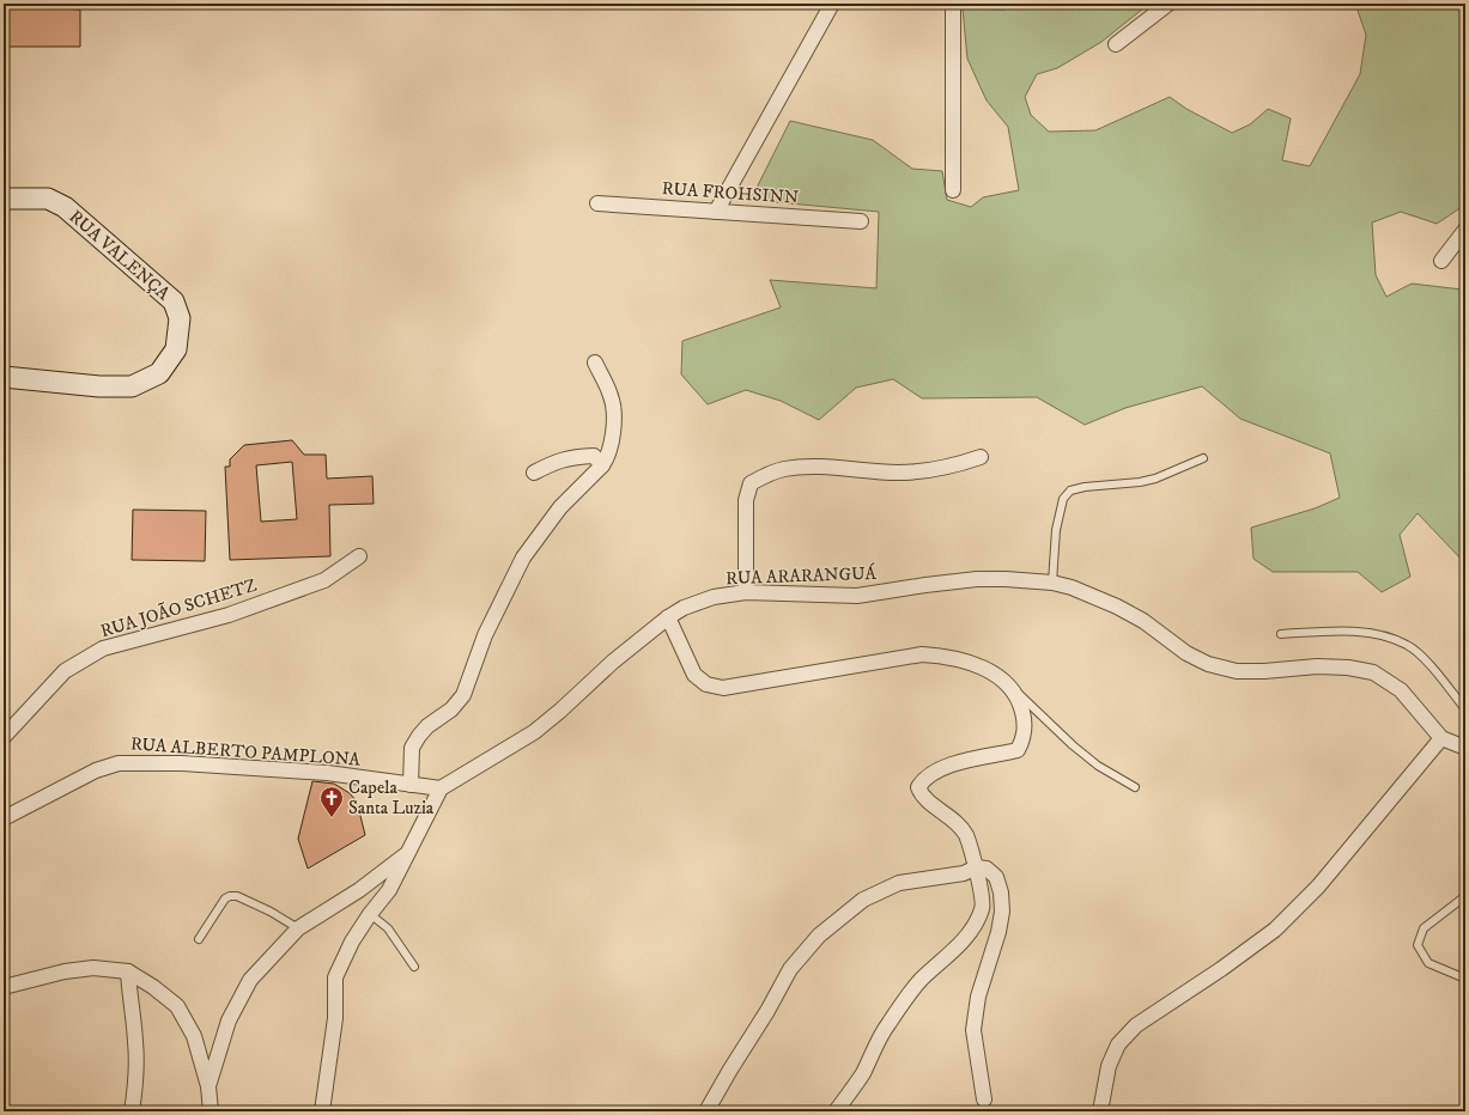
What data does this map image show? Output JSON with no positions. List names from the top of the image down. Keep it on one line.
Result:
{"streets":{"street":["RUA FROHSINN","RUA VALENÇA","RUA ARARANGUÁ","RUA JOÃO SCHETZ","RUA ALBERTO PAMPLONA"]},"crossings":[["RUA ARARANGUÁ","RUA ALBERTO PAMPLONA"]],"places":{"church":["Capela Santa Luzia"]}}
